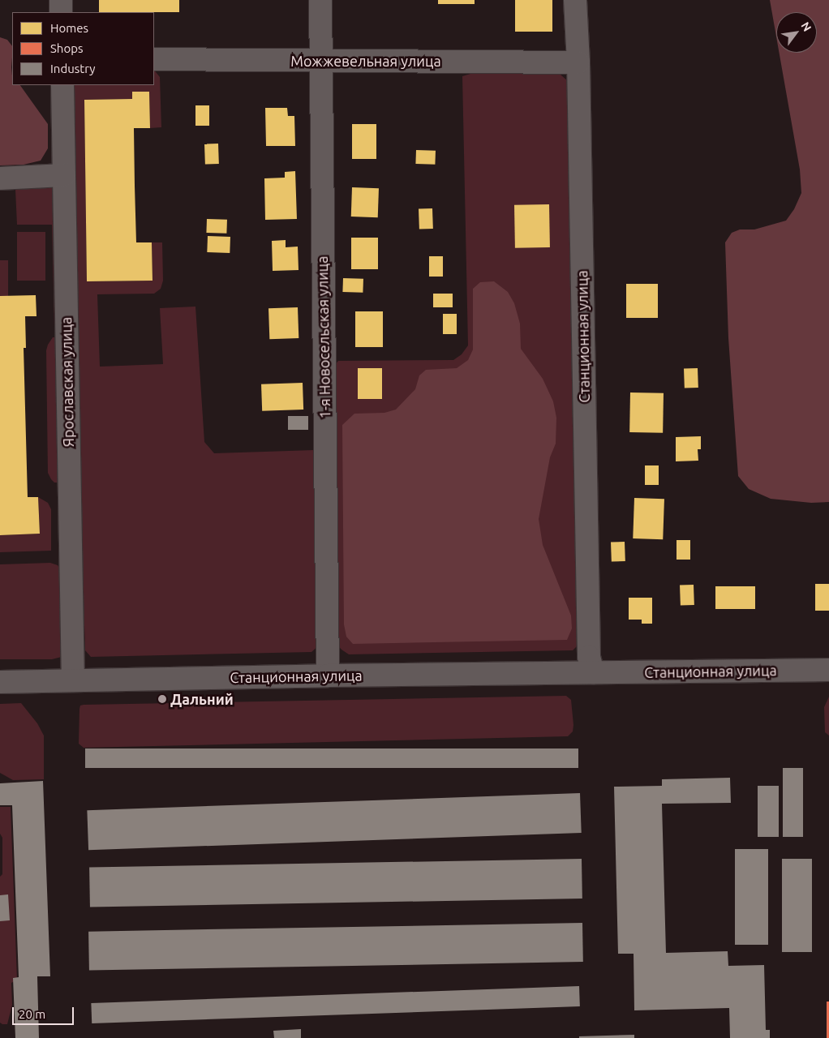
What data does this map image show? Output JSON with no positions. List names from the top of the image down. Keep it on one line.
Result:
{"streets":{"street":["Можжевельная улица","Станционная улица","1-я Новосельская улица","Ярославская улица"]},"crossings":[["Можжевельная улица","Станционная улица"],["Можжевельная улица","1-я Новосельская улица"],["Станционная улица","1-я Новосельская улица"],["Станционная улица","Ярославская улица"]],"places":["Дальний"],"legend":["Homes","Shops","Industry"],"scale_bar":"20 m","north":"top right"}
